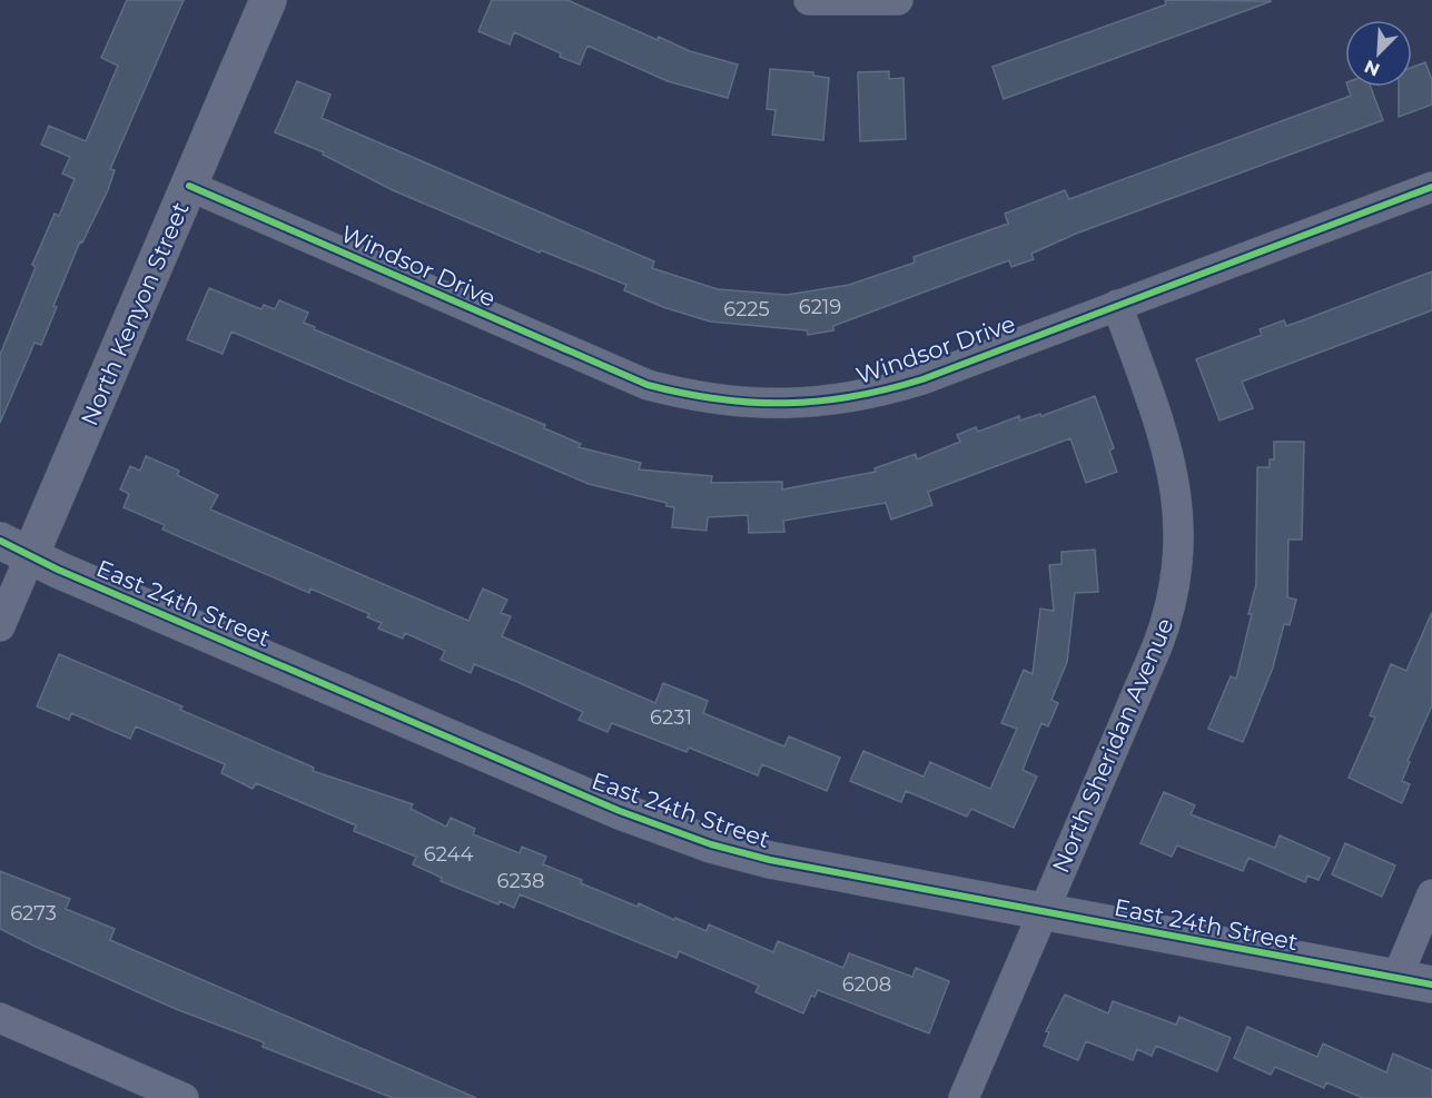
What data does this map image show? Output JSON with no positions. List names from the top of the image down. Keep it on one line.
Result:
{"streets":{"street":["Windsor Drive","North Kenyon Street","East 24th Street","North Sheridan Avenue"]},"crossings":[["Windsor Drive","North Kenyon Street"],["Windsor Drive","North Sheridan Avenue"],["North Kenyon Street","East 24th Street"],["East 24th Street","North Sheridan Avenue"]],"house_numbers":["6219","6225","6231","6244","6238","6273","6208"],"north":"bottom left"}
